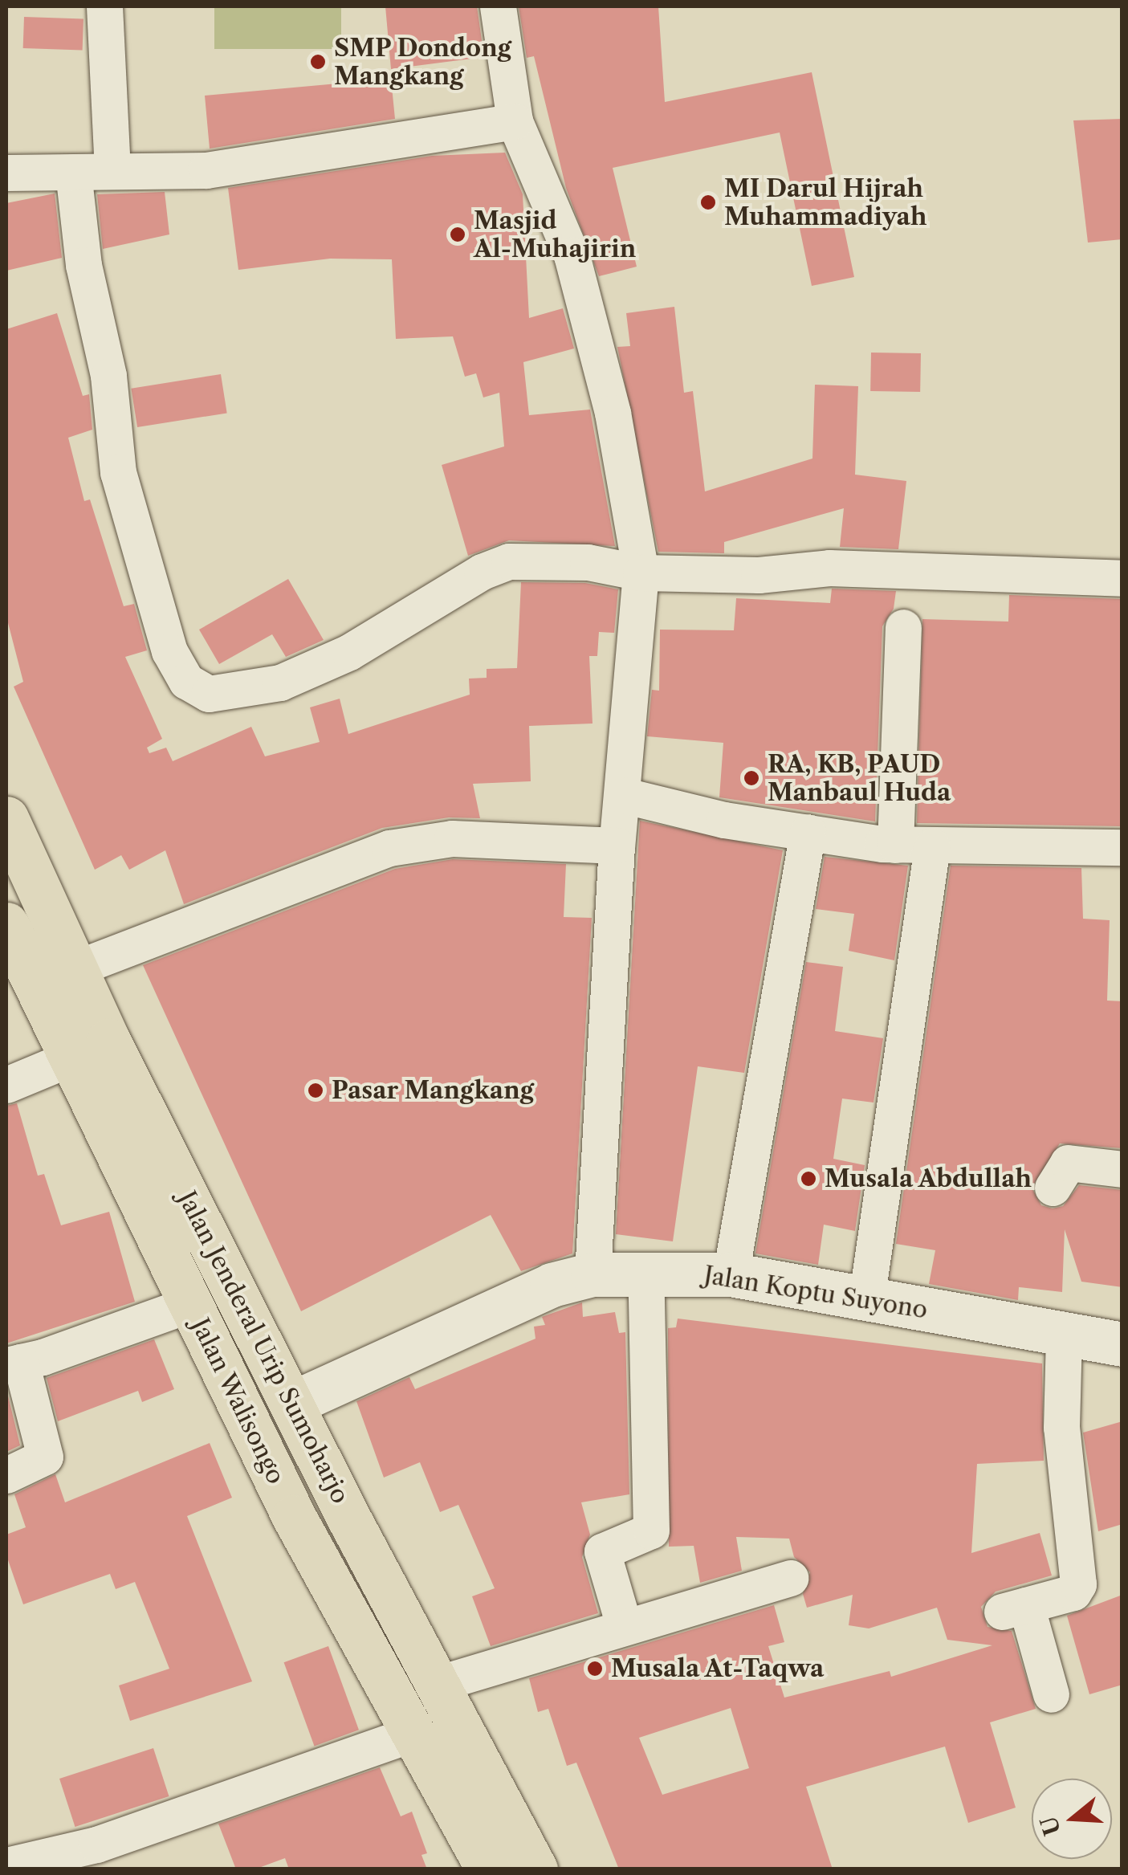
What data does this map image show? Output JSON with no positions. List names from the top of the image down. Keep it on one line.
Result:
{"streets":{"highway":["Jalan Jenderal Urip Sumoharjo","Jalan Walisongo"],"main road":["Jalan Koptu Suyono"]},"crossings":[["Jalan Koptu Suyono","Jalan Jenderal Urip Sumoharjo"]],"places":["SMP Dondong Mangkang","MI Darul Hijrah Muhammadiyah","Masjid Al-Muhajirin","RA, KB, PAUD Manbaul Huda","Pasar Mangkang","Musala Abdullah","Musala At-Taqwa"],"north":"left"}
